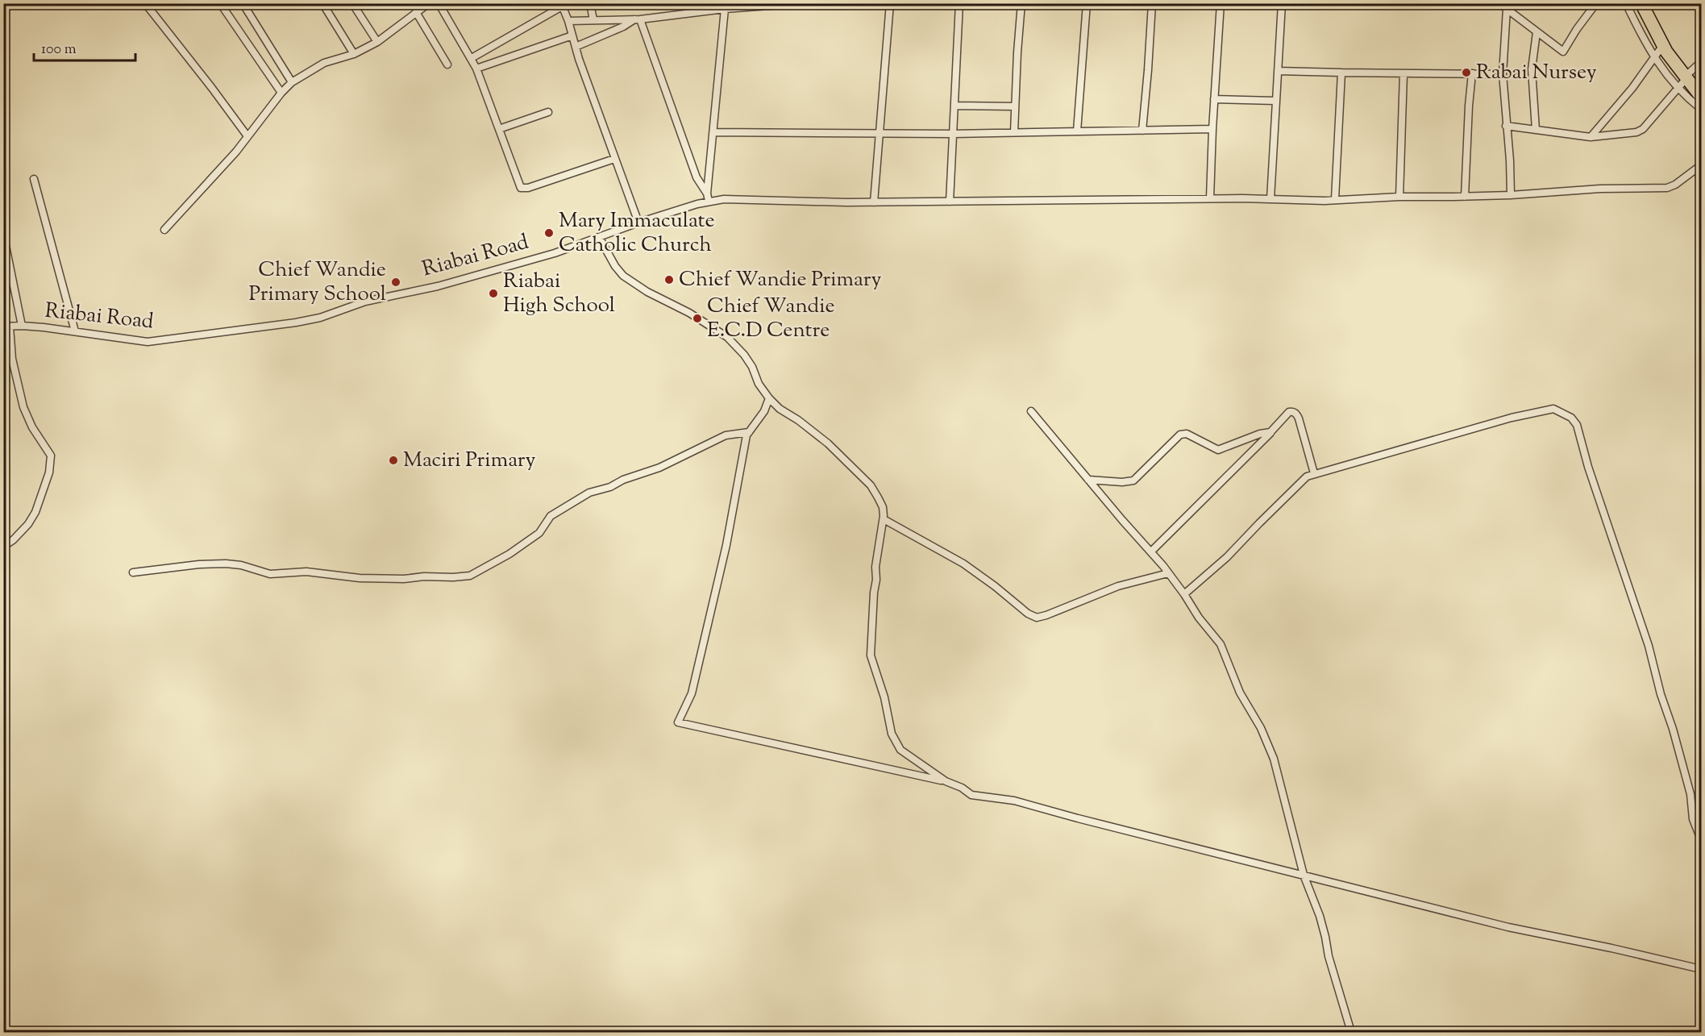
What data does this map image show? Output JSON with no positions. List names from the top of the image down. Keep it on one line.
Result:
{"streets":{"street":["Riabai Road"]},"places":["Rabai Nursey","Mary Immaculate Catholic Church","Chief Wandie Primary","Chief Wandie Primary School","Riabai High School","Chief Wandie E.C.D Centre","Maciri Primary"],"scale_bar":"100 m"}
